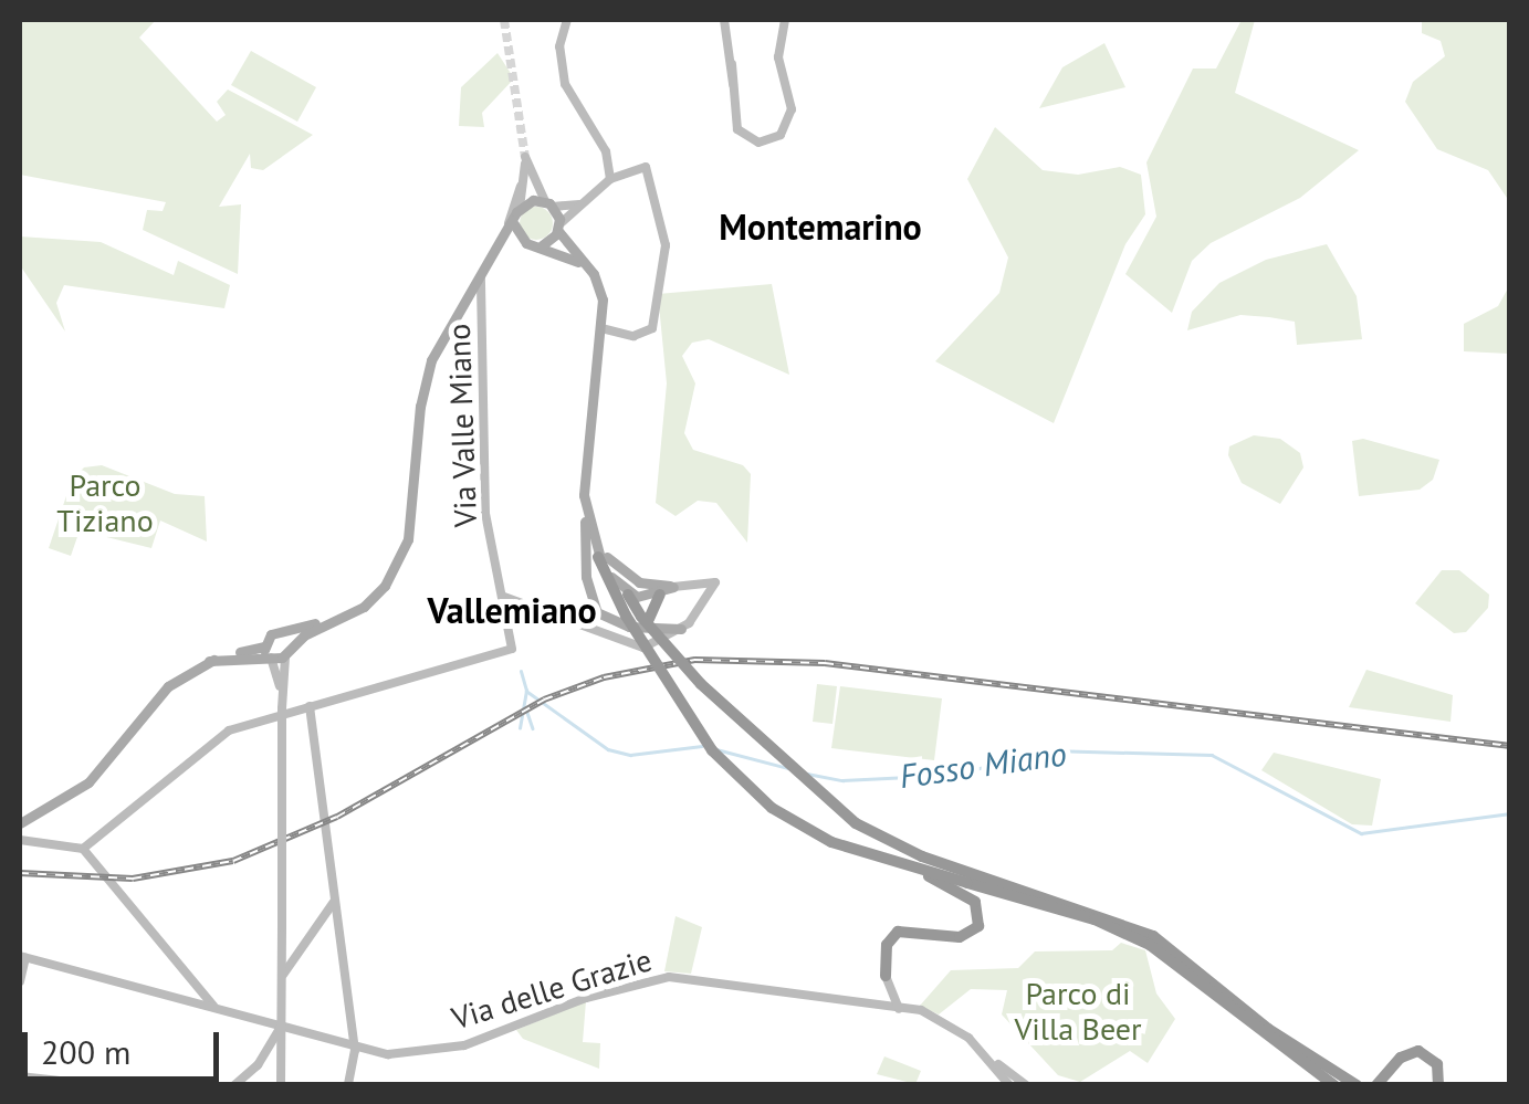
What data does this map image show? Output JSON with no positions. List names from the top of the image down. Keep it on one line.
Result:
{"streets":{"street":["Via Valle Miano","Via delle Grazie"]},"districts":["Montemarino","Vallemiano"],"water":["Fosso Miano"],"parks":["Parco Tiziano","Parco di Villa Beer"],"scale_bar":"200 m"}
